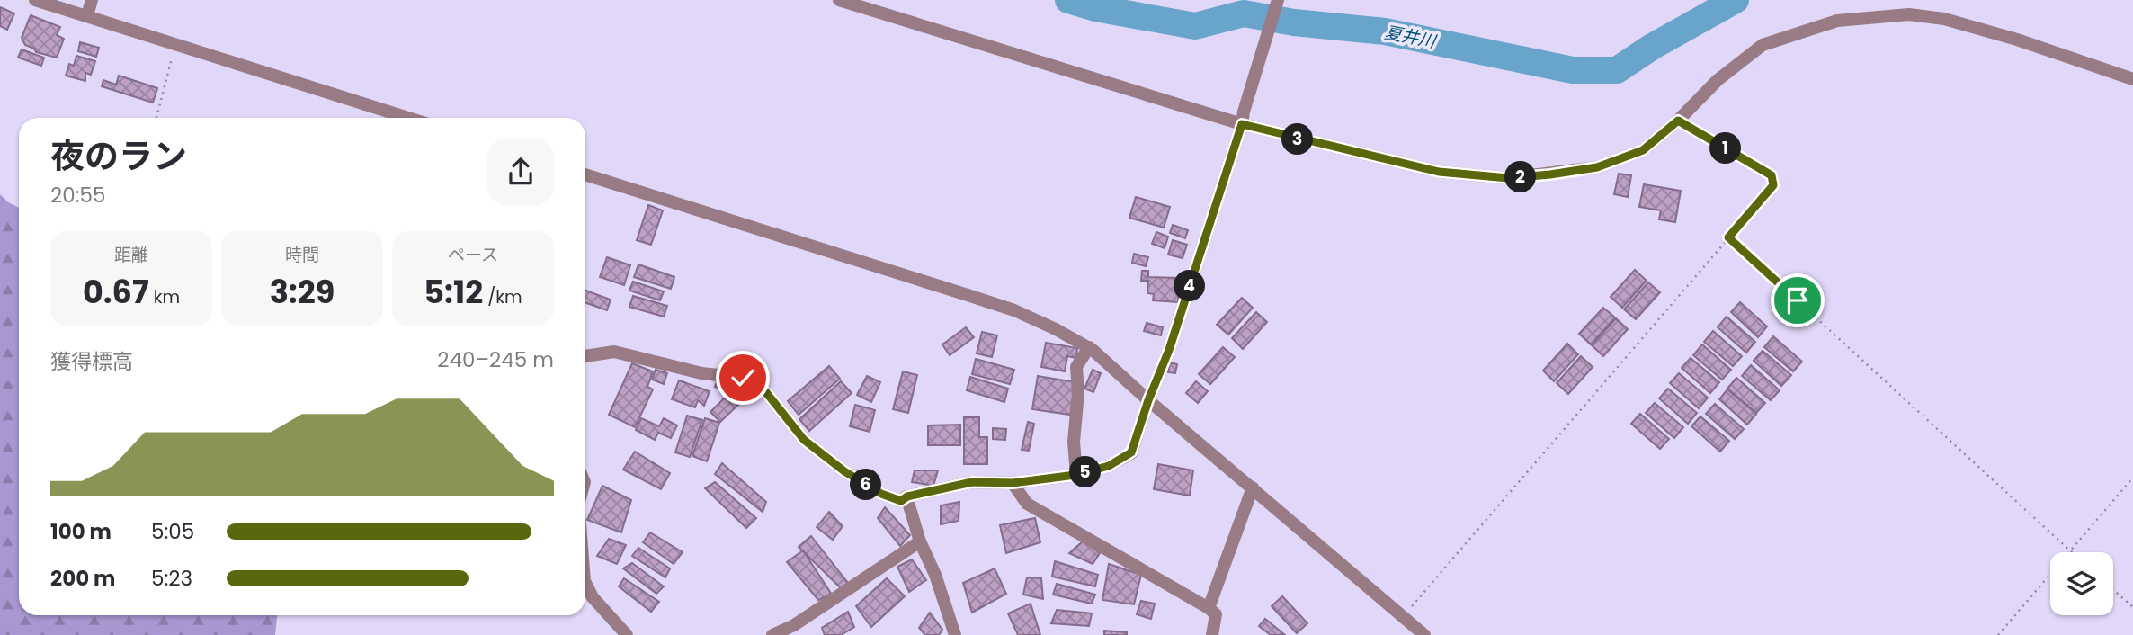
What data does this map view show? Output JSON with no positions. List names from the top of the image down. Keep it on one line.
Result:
{"water":["夏井川"],"page":{"heading":["夜のラン","20:55"],"pins":["3","1","2","4","5","6"],"stats":[["距離","0.67 km"],["時間","3:29"],["ペース","5:12 /km"]],"chart":["獲得標高","240–245 m"],"list":[{"name":"100 m","note":"5:05"},{"name":"200 m","note":"5:23"}]}}
